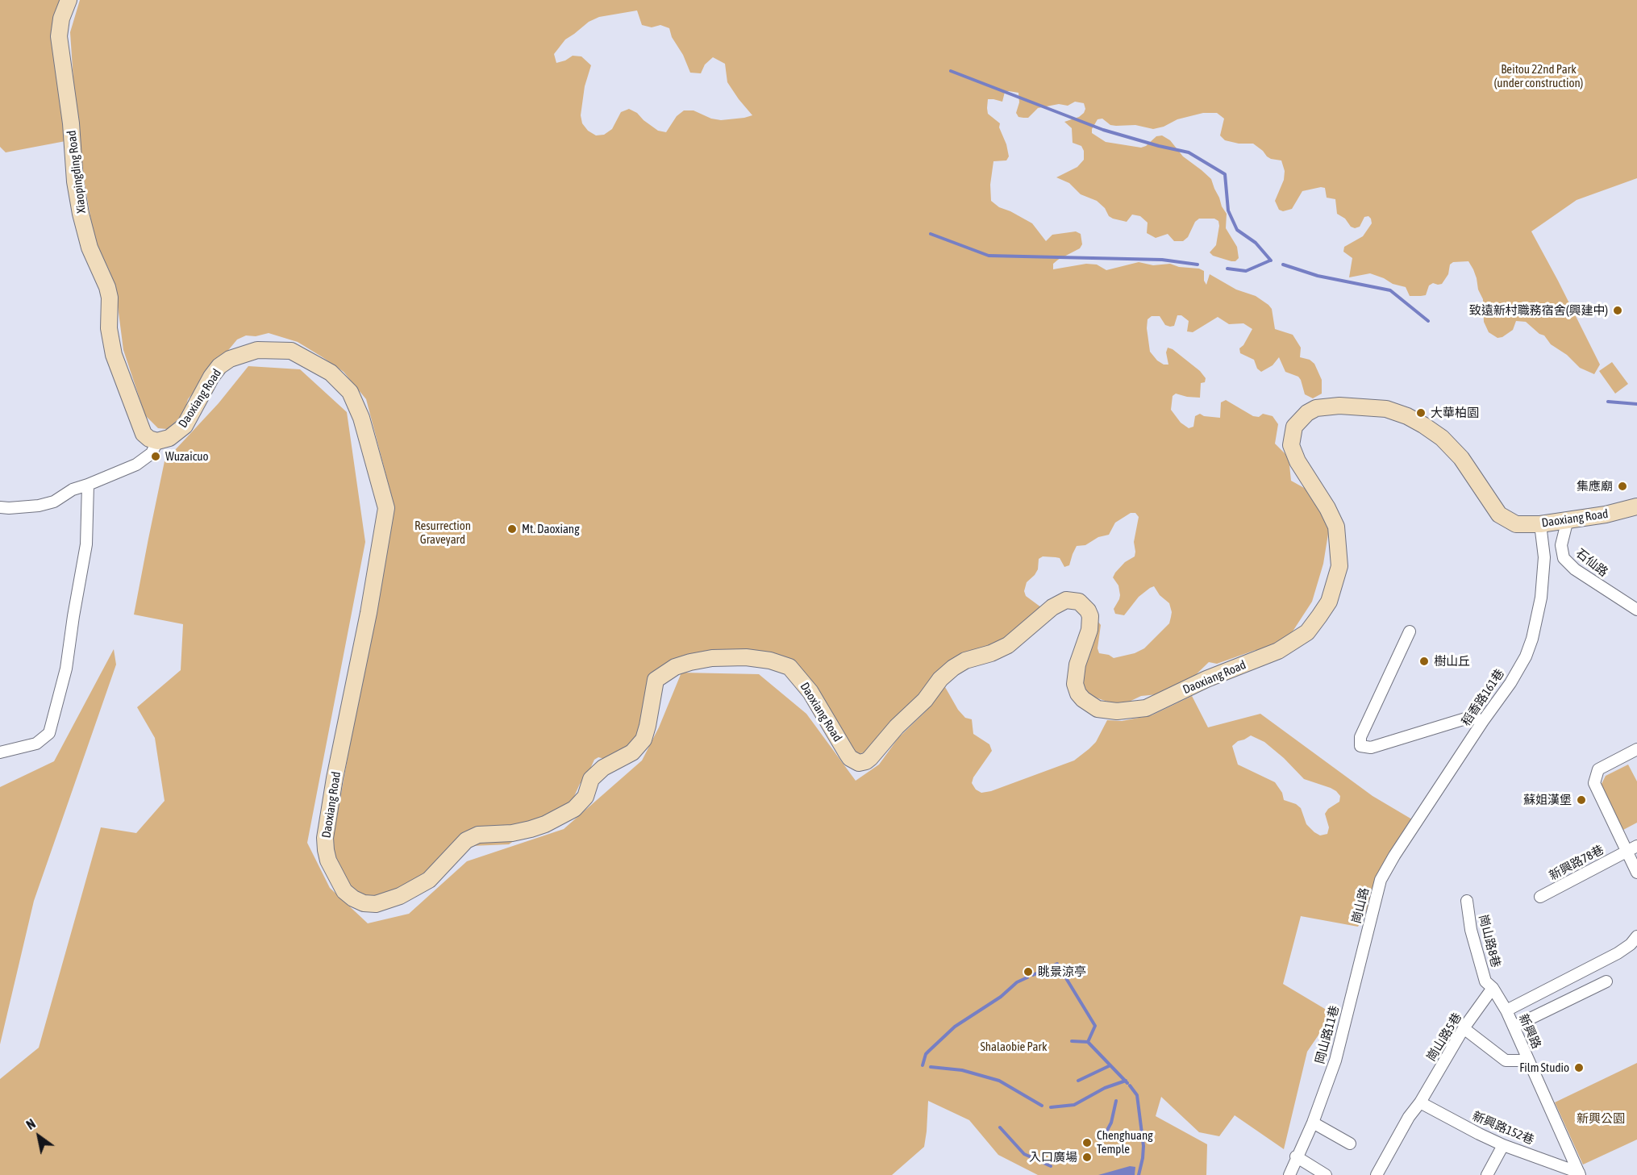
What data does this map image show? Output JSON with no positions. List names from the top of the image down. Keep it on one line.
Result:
{"streets":{"street":["Xiaopingding Road","Daoxiang Road","石仙路","稻香路161巷","新興路78巷","崗山路","崗山路8巷","新興路","岡山路11巷","崗山路5巷","新興路152巷"]},"crossings":[["Xiaopingding Road","Daoxiang Road"],["Daoxiang Road","石仙路"],["Daoxiang Road","稻香路161巷"],["稻香路161巷","崗山路"],["崗山路","岡山路11巷"],["崗山路8巷","新興路"],["崗山路8巷","崗山路5巷"],["新興路","新興路152巷"],["崗山路5巷","新興路152巷"]],"parks":["Beitou 22nd Park (under construction)","Resurrection Graveyard","Shalaobie Park","新興公園"],"places":["致遠新村職務宿舍(興建中)","大華柏園","Wuzaicuo","集應廟","Mt. Daoxiang","樹山丘","蘇姐漢堡","眺景涼亭","Film Studio","Chenghuang Temple","入口廣場"],"north":"top left"}
